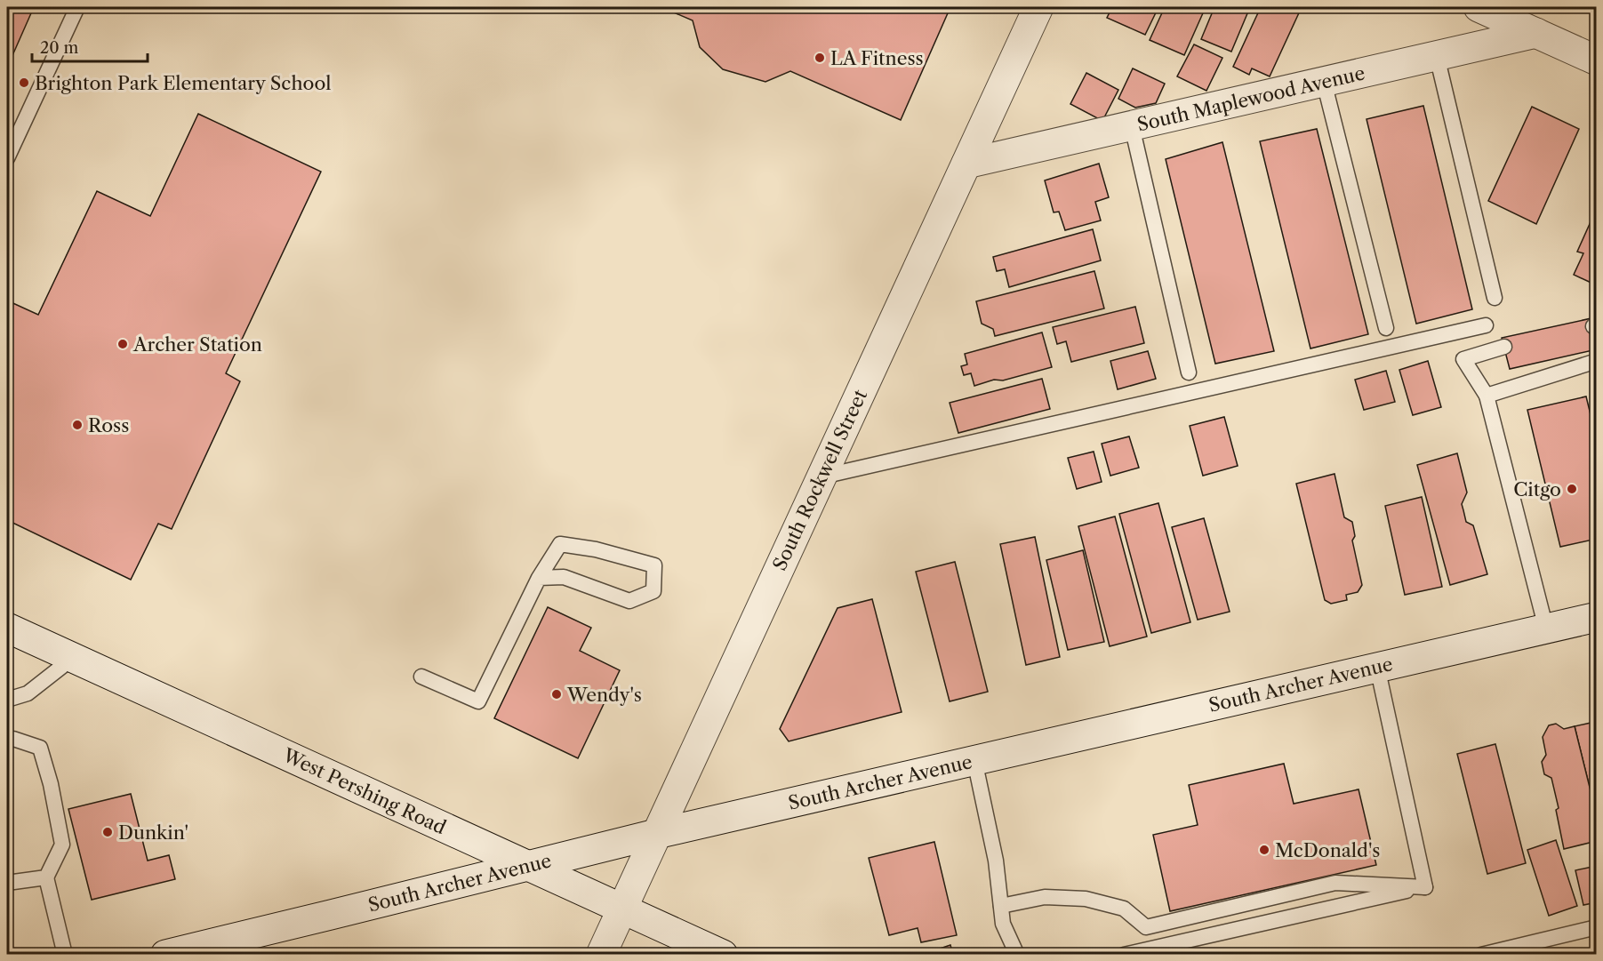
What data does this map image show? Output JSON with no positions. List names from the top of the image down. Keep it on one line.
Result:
{"streets":{"street":["South Maplewood Avenue","South Rockwell Street","South Archer Avenue","West Pershing Road"]},"crossings":[["South Maplewood Avenue","South Rockwell Street"],["South Rockwell Street","South Archer Avenue"],["South Rockwell Street","West Pershing Road"],["South Archer Avenue","West Pershing Road"]],"places":["LA Fitness","Brighton Park Elementary School","Archer Station","Ross","Citgo","Wendy's","Dunkin'","McDonald's"],"scale_bar":"20 m"}
